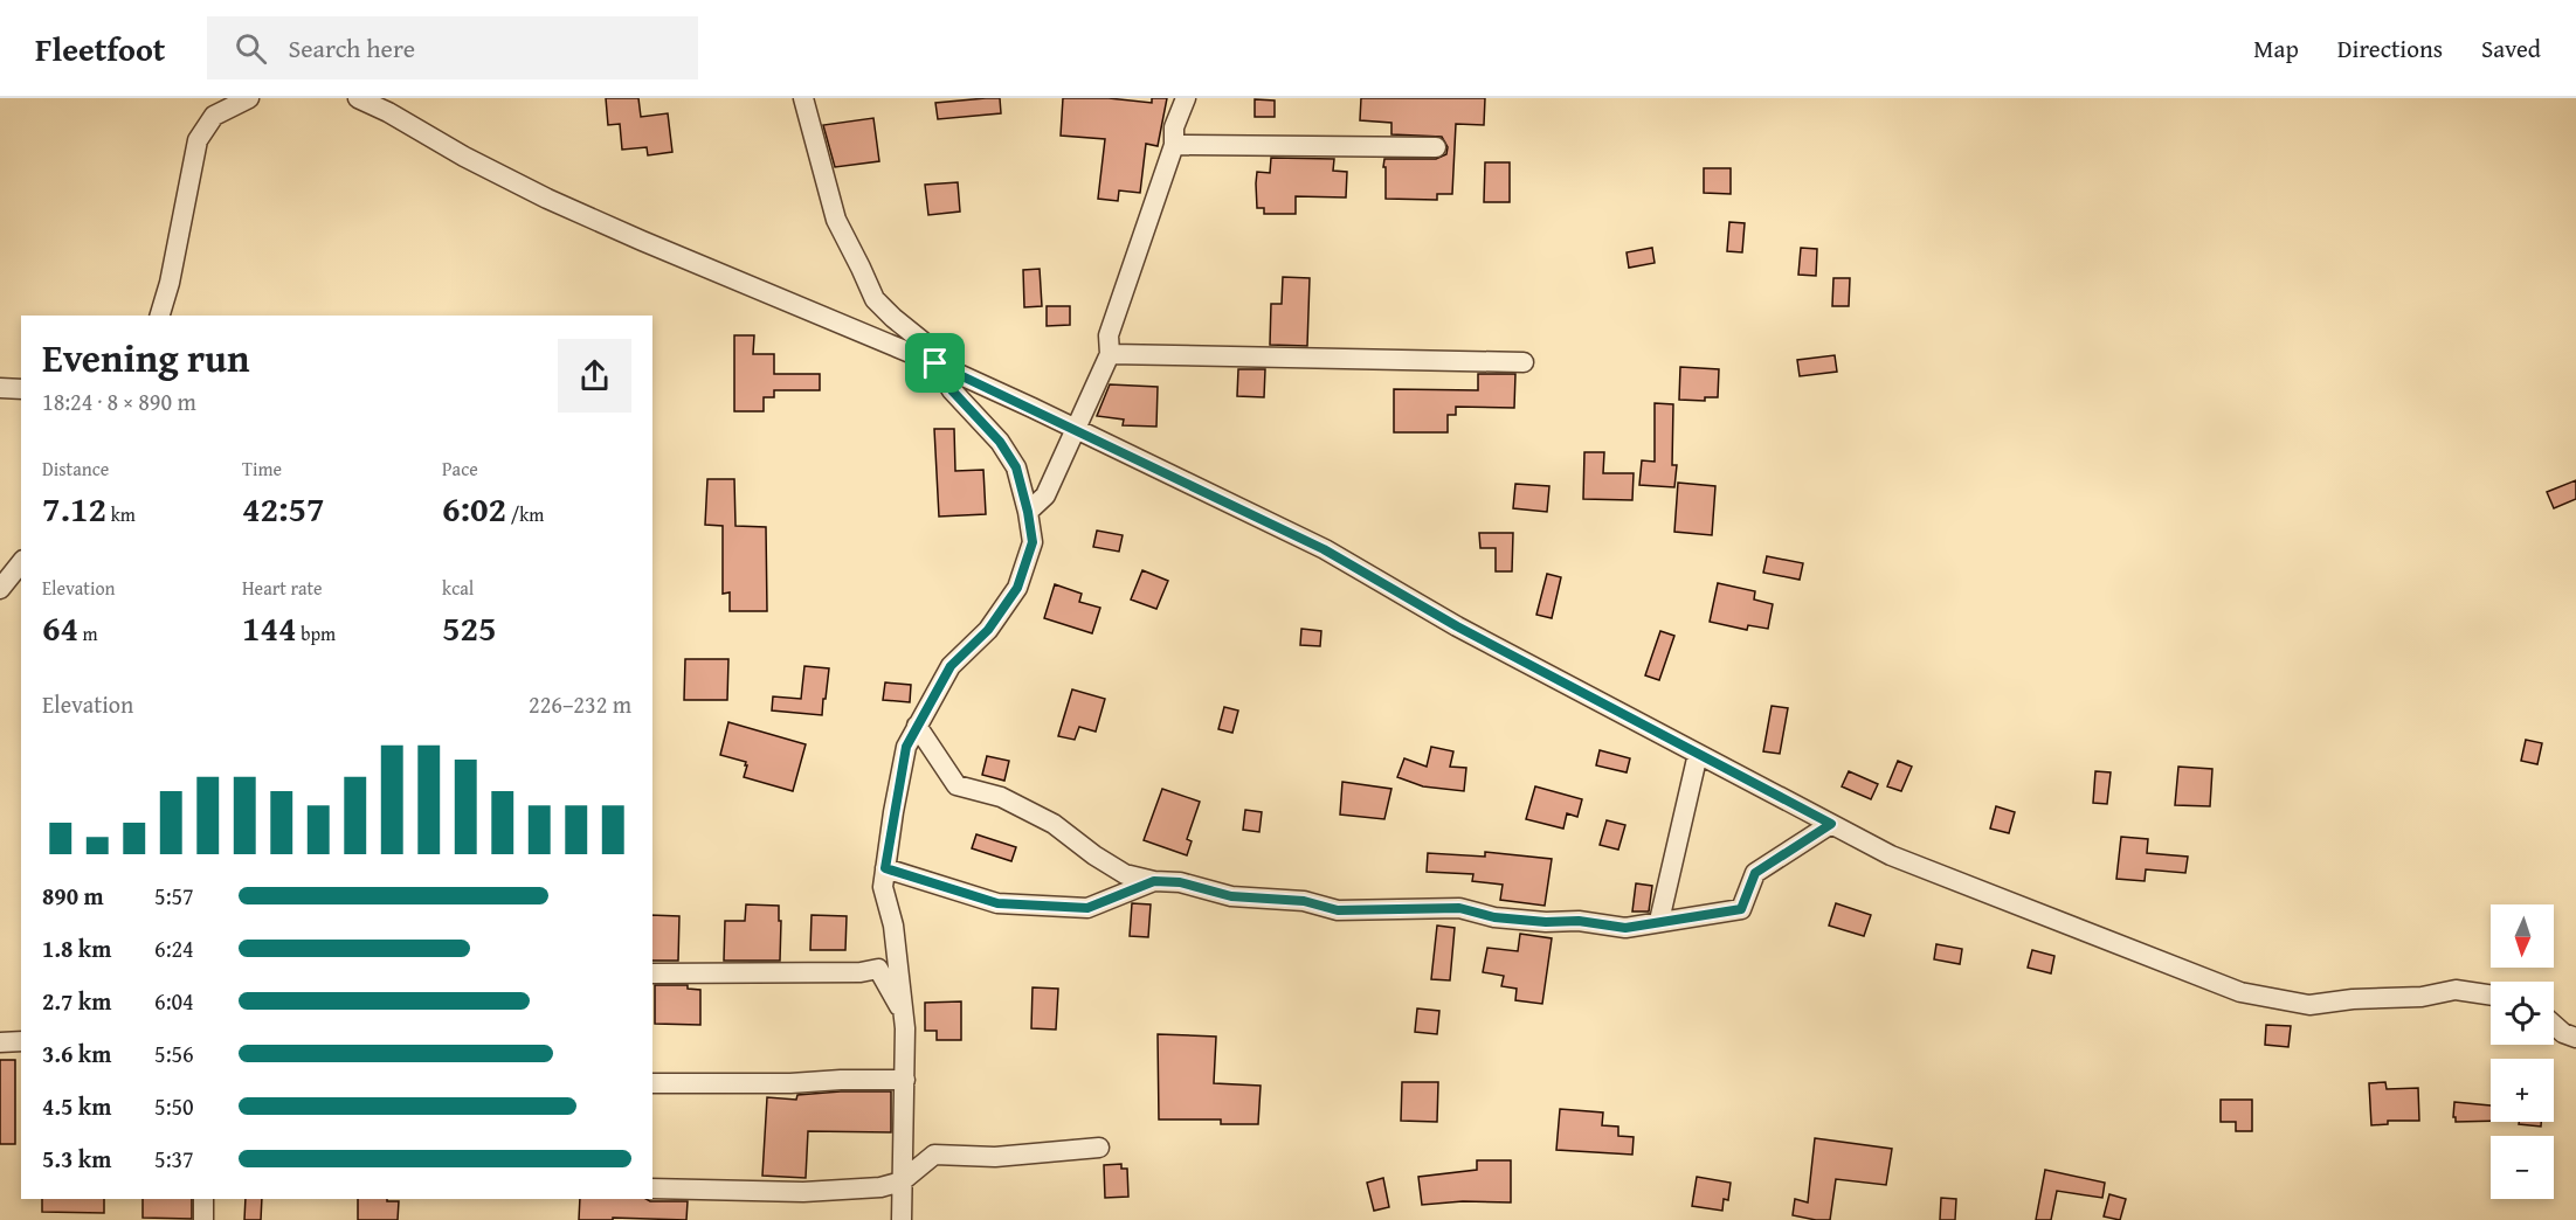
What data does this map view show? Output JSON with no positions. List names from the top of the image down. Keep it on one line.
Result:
{"north":"bottom","page":{"header":"Fleetfoot","search":"Search here","nav":["Map","Directions","Saved"],"heading":["Evening run","18:24 · 8 × 890 m"],"stats":[["Distance","7.12 km"],["Time","42:57"],["Pace","6:02 /km"],["Elevation","64 m"],["Heart rate","144 bpm"],["kcal","525"]],"chart":["Elevation","226–232 m"],"list":[{"name":"890 m","note":"5:57"},{"name":"1.8 km","note":"6:24"},{"name":"2.7 km","note":"6:04"},{"name":"3.6 km","note":"5:56"},{"name":"4.5 km","note":"5:50"},{"name":"5.3 km","note":"5:37"}],"map_buttons":["+","−"]}}
